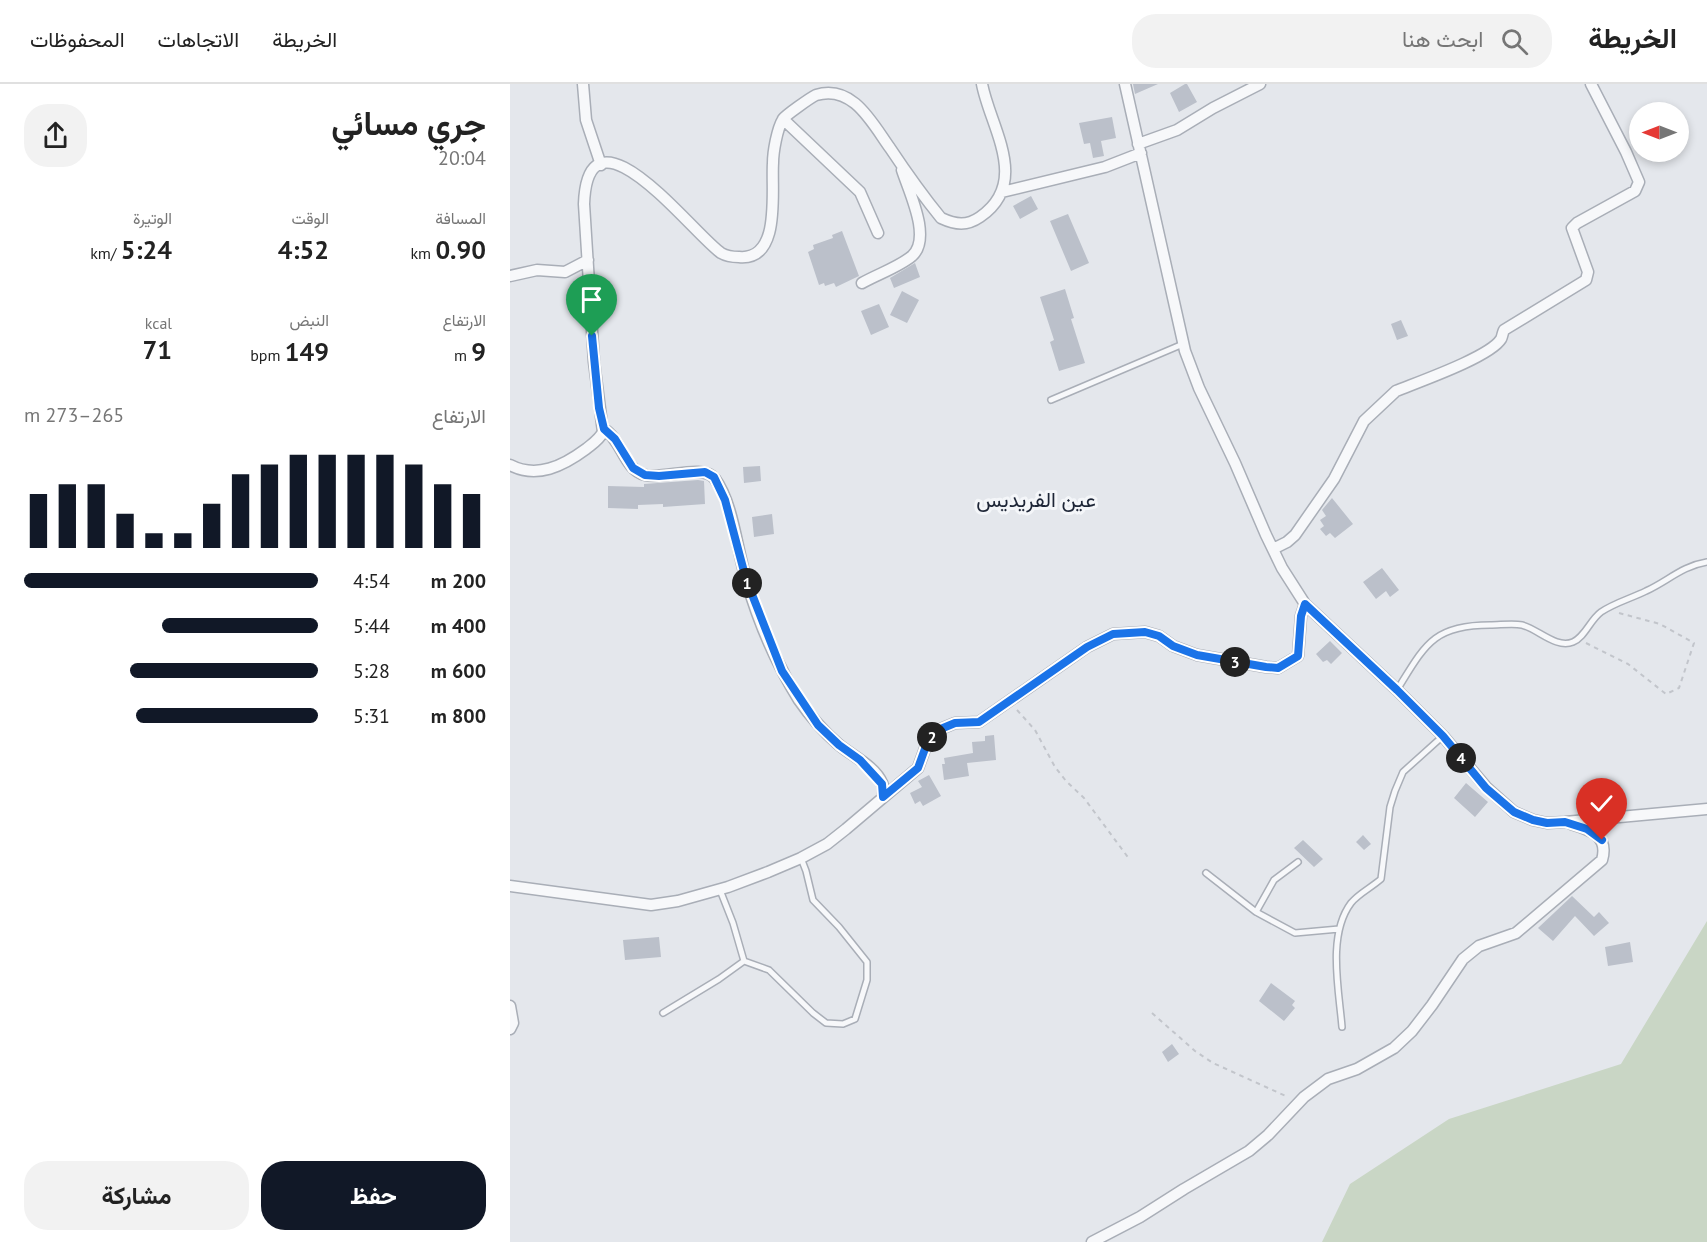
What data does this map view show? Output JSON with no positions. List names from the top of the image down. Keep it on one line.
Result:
{"districts":["عين الفريديس"],"north":"left","page":{"header":"الخريطة","search":"ابحث هنا","nav":["الخريطة","الاتجاهات","المحفوظات"],"heading":["جري مسائي","20:04"],"stats":[["المسافة","0.90 km"],["الوقت","4:52"],["الوتيرة","5:24 /km"],["الارتفاع","9 m"],["النبض","149 bpm"],["kcal","71"]],"chart":["الارتفاع","265–273 m"],"list":[{"name":"200 m","note":"4:54"},{"name":"400 m","note":"5:44"},{"name":"600 m","note":"5:28"},{"name":"800 m","note":"5:31"}],"pins":["1","3","2","4"],"buttons":["حفظ","مشاركة"]}}
